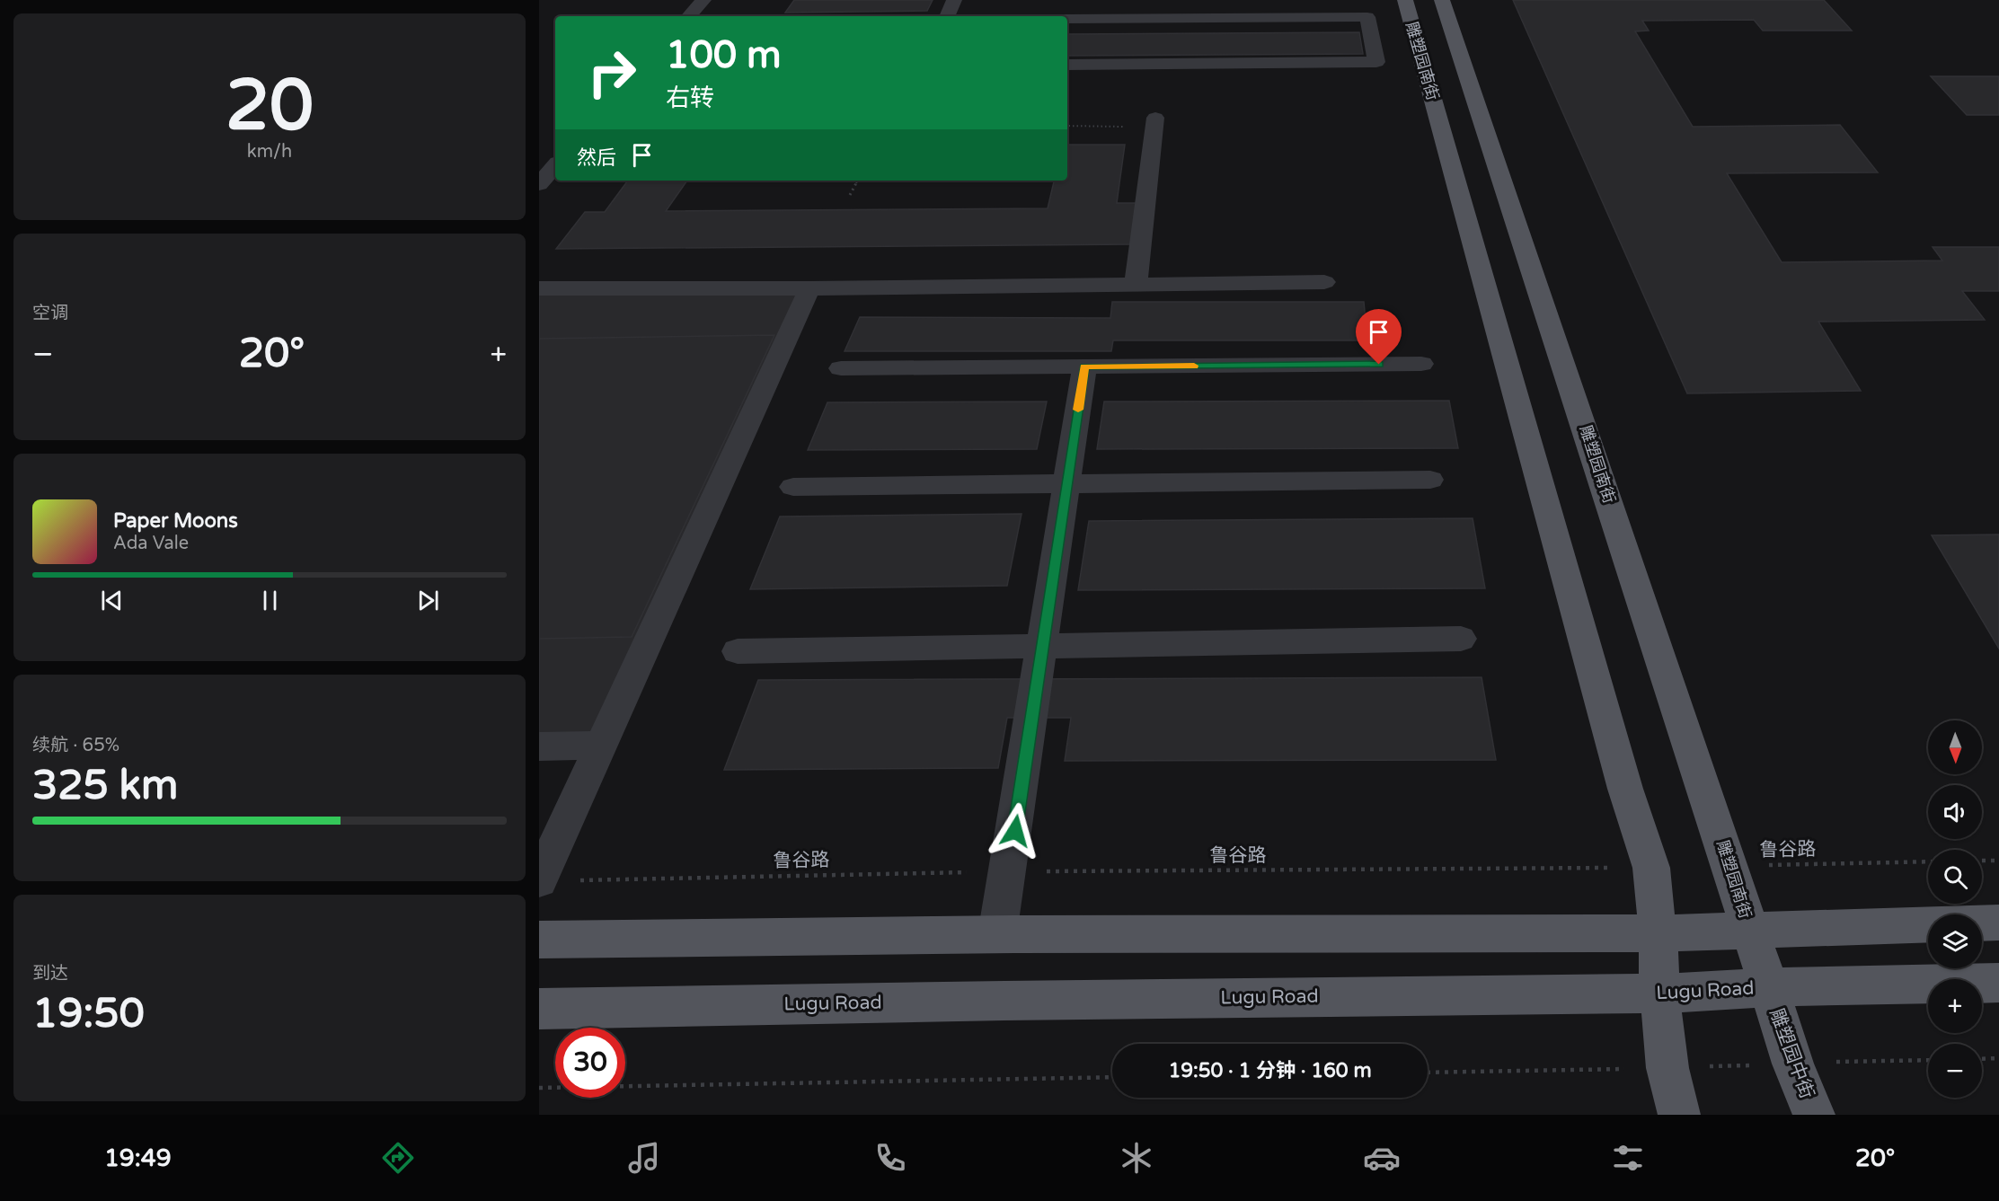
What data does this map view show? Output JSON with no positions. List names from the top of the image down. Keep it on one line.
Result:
{"streets":{"main road":["雕塑园南街","Lugu Road","雕塑园中街"],"path":["鲁谷路"]},"crossings":[["雕塑园南街","鲁谷路"],["雕塑园南街","雕塑园中街"],["Lugu Road","雕塑园中街"]],"north":"bottom","page":{"tile":[["20","km/h"],"空调",["续航 · 65%","325 km"],["到达","19:50"]],"turn":["100 m","右转"],"then":"然后","heat":["−","20°","+"],"song":["Paper Moons","Ada Vale"],"map_buttons":["+","−"],"limit":"30","trip":"19:50 · 1 分钟 · 160 m","tabs":["19:49","20°"]}}
